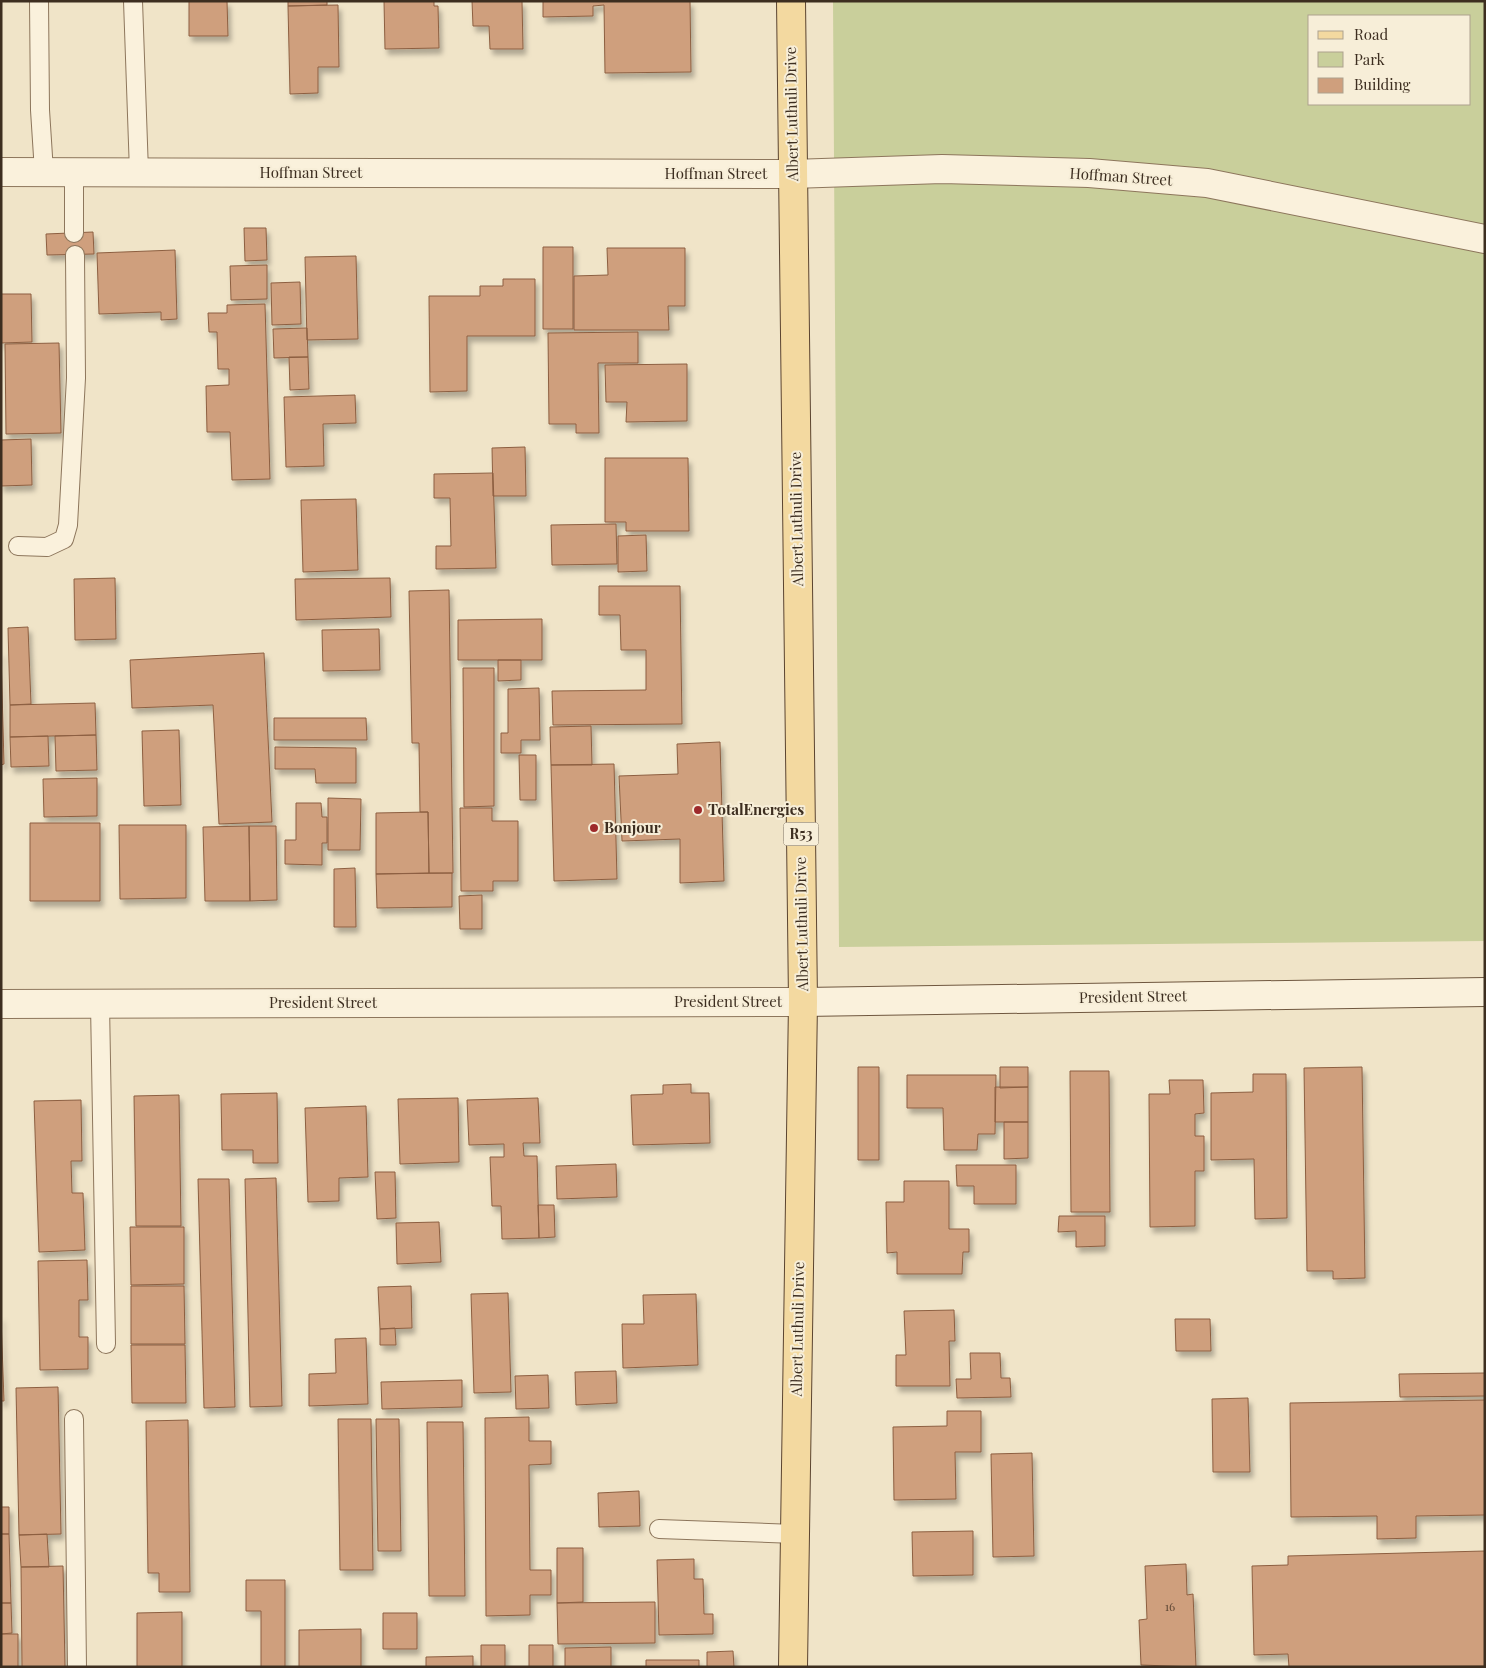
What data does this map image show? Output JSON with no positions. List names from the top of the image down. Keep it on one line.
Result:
{"streets":{"main road":["Albert Luthuli Drive","R53"],"street":["Hoffman Street","President Street"]},"crossings":[["Albert Luthuli Drive","Hoffman Street"],["Albert Luthuli Drive","President Street"]],"places":["TotalEnergies","Bonjour"],"house_numbers":["16"],"legend":["Road","Park","Building"]}
